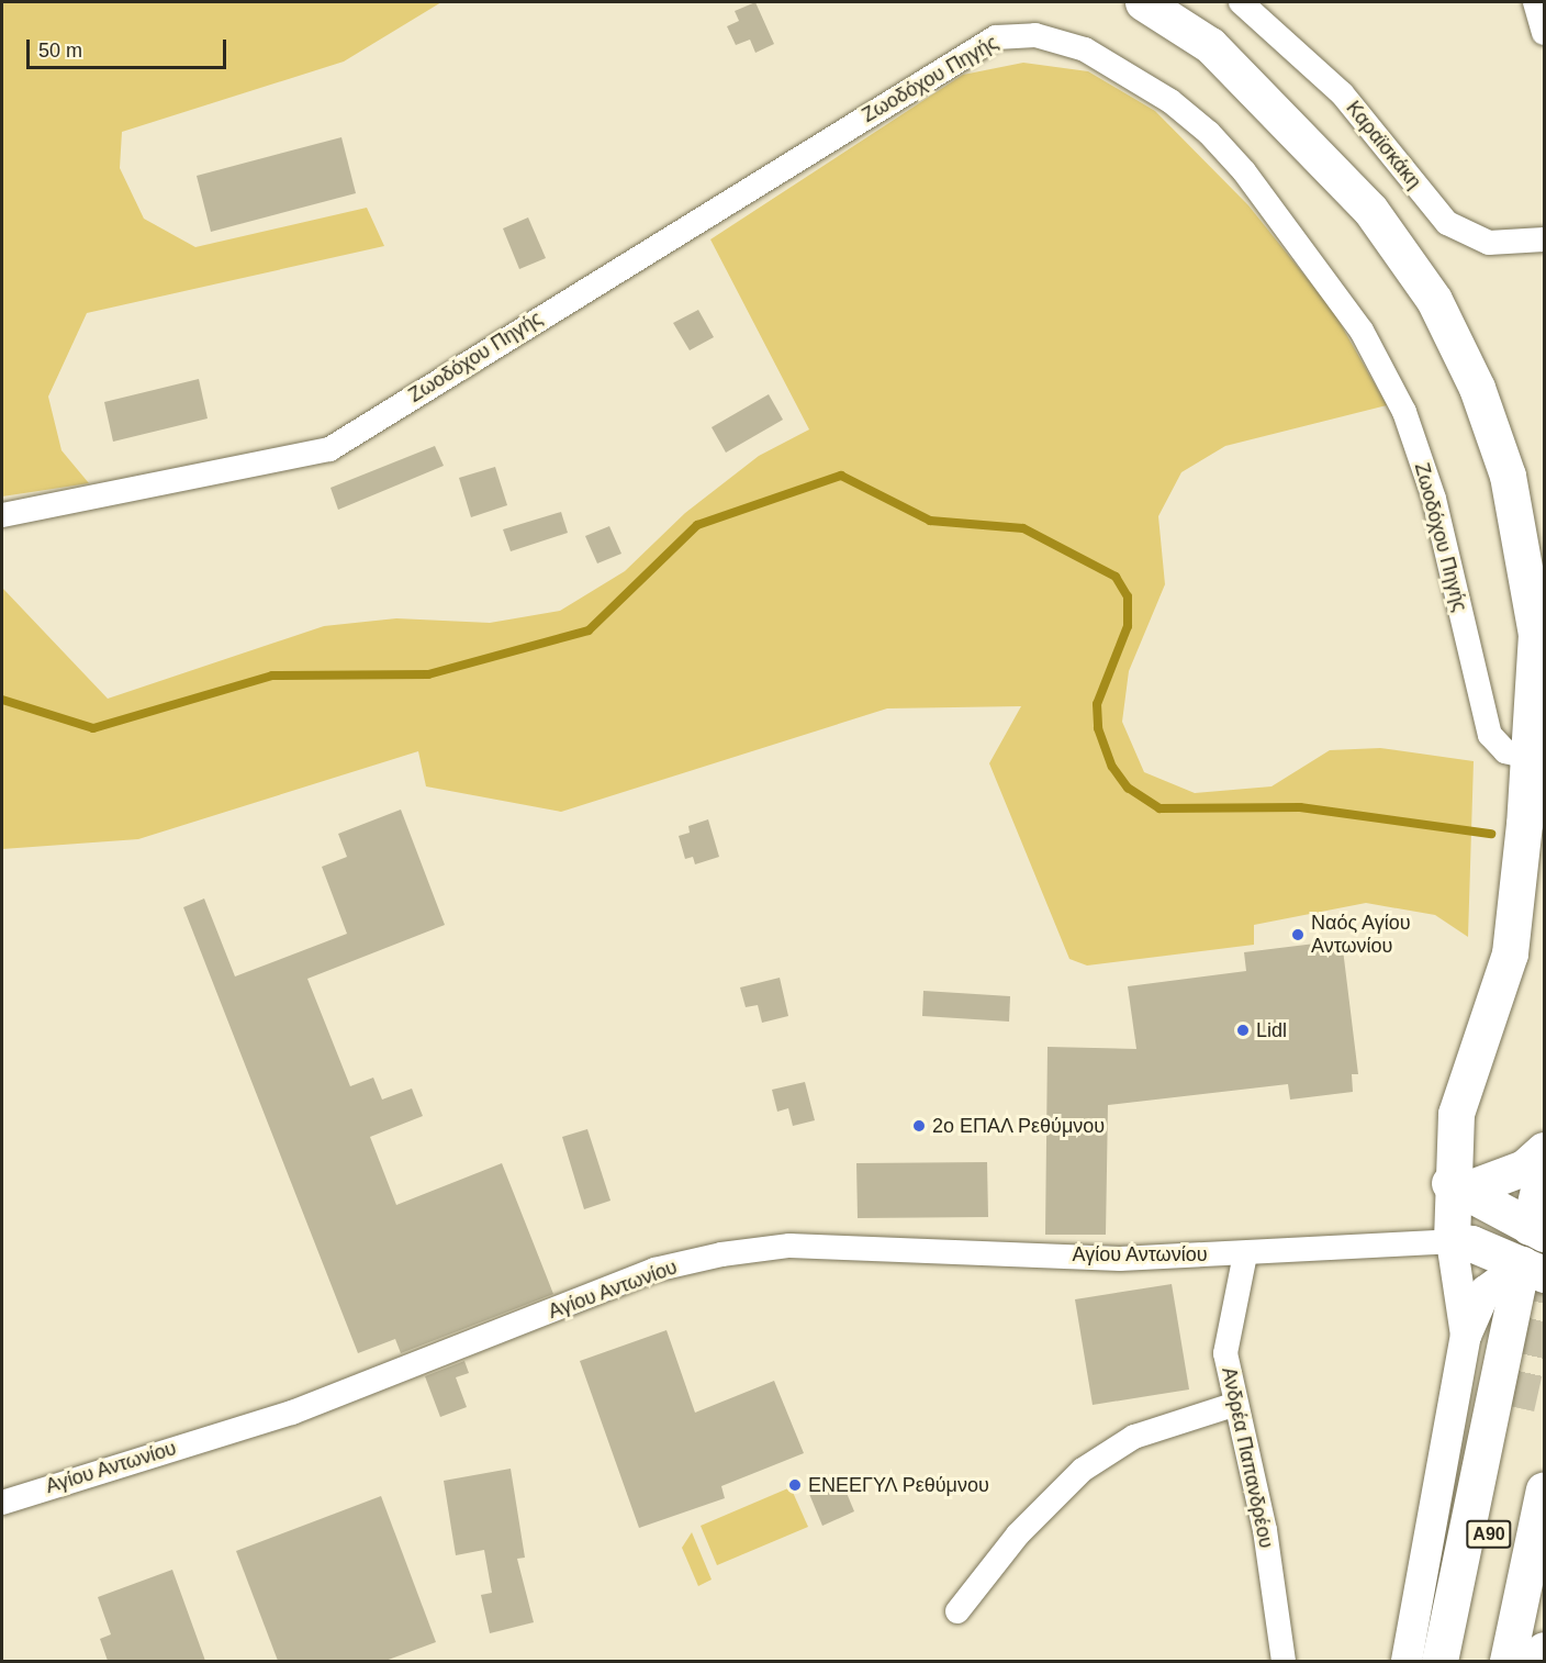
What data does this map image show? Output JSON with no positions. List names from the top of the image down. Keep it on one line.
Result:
{"streets":{"main road":["Α90"],"street":["Ζωοδόχου Πηγής","Καραϊσκάκη","Αγίου Αντωνίου","Ανδρέα Παπανδρέου"]},"crossings":[["Αγίου Αντωνίου","Ανδρέα Παπανδρέου"]],"places":["Ναός Αγίου Αντωνίου","Lidl","2ο ΕΠΑΛ Ρεθύμνου","ΕΝΕΕΓΥΛ Ρεθύμνου"],"scale_bar":"50 m"}
